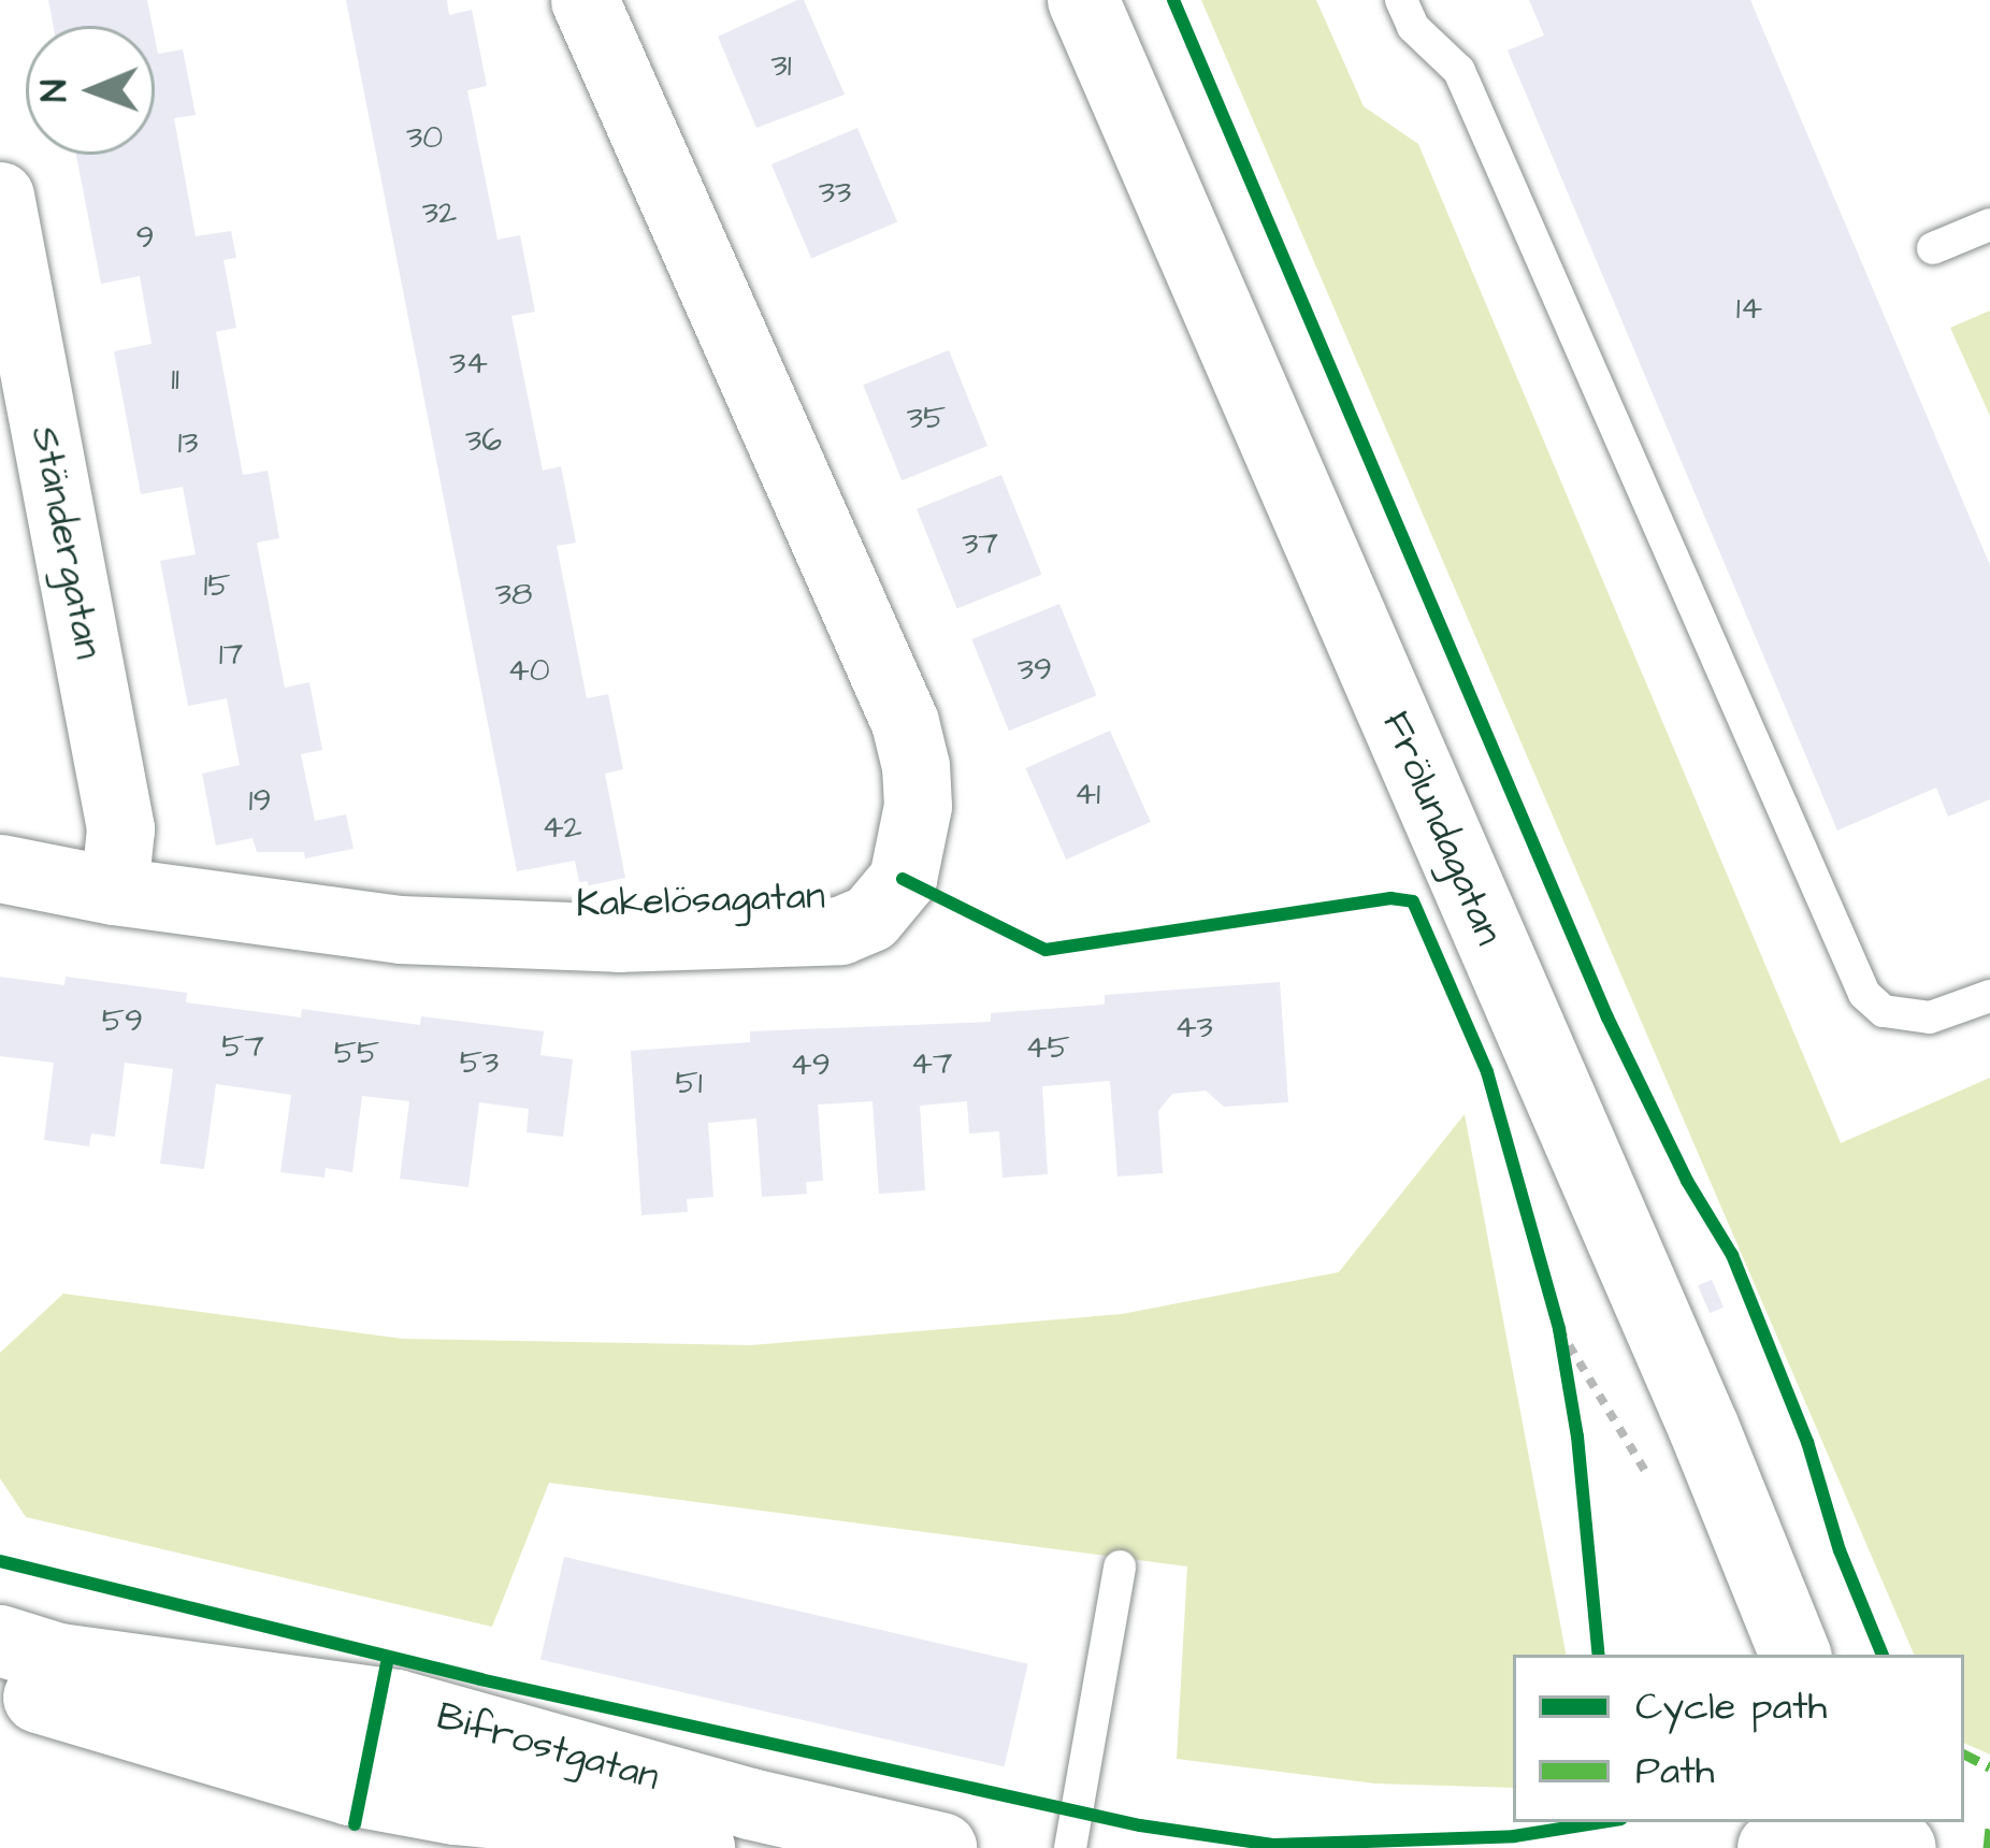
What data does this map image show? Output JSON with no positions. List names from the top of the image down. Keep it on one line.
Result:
{"streets":{"street":["Ständergatan","Frölundagatan","Kakelösagatan","Bifrostgatan"]},"crossings":[["Ständergatan","Kakelösagatan"]],"house_numbers":["31","30","33","32","9","14","34","11","35","36","13","37","15","38","17","39","40","41","19","42","59","43","57","45","55","53","47","49","51"],"legend":["Cycle path","Path"],"north":"left"}
